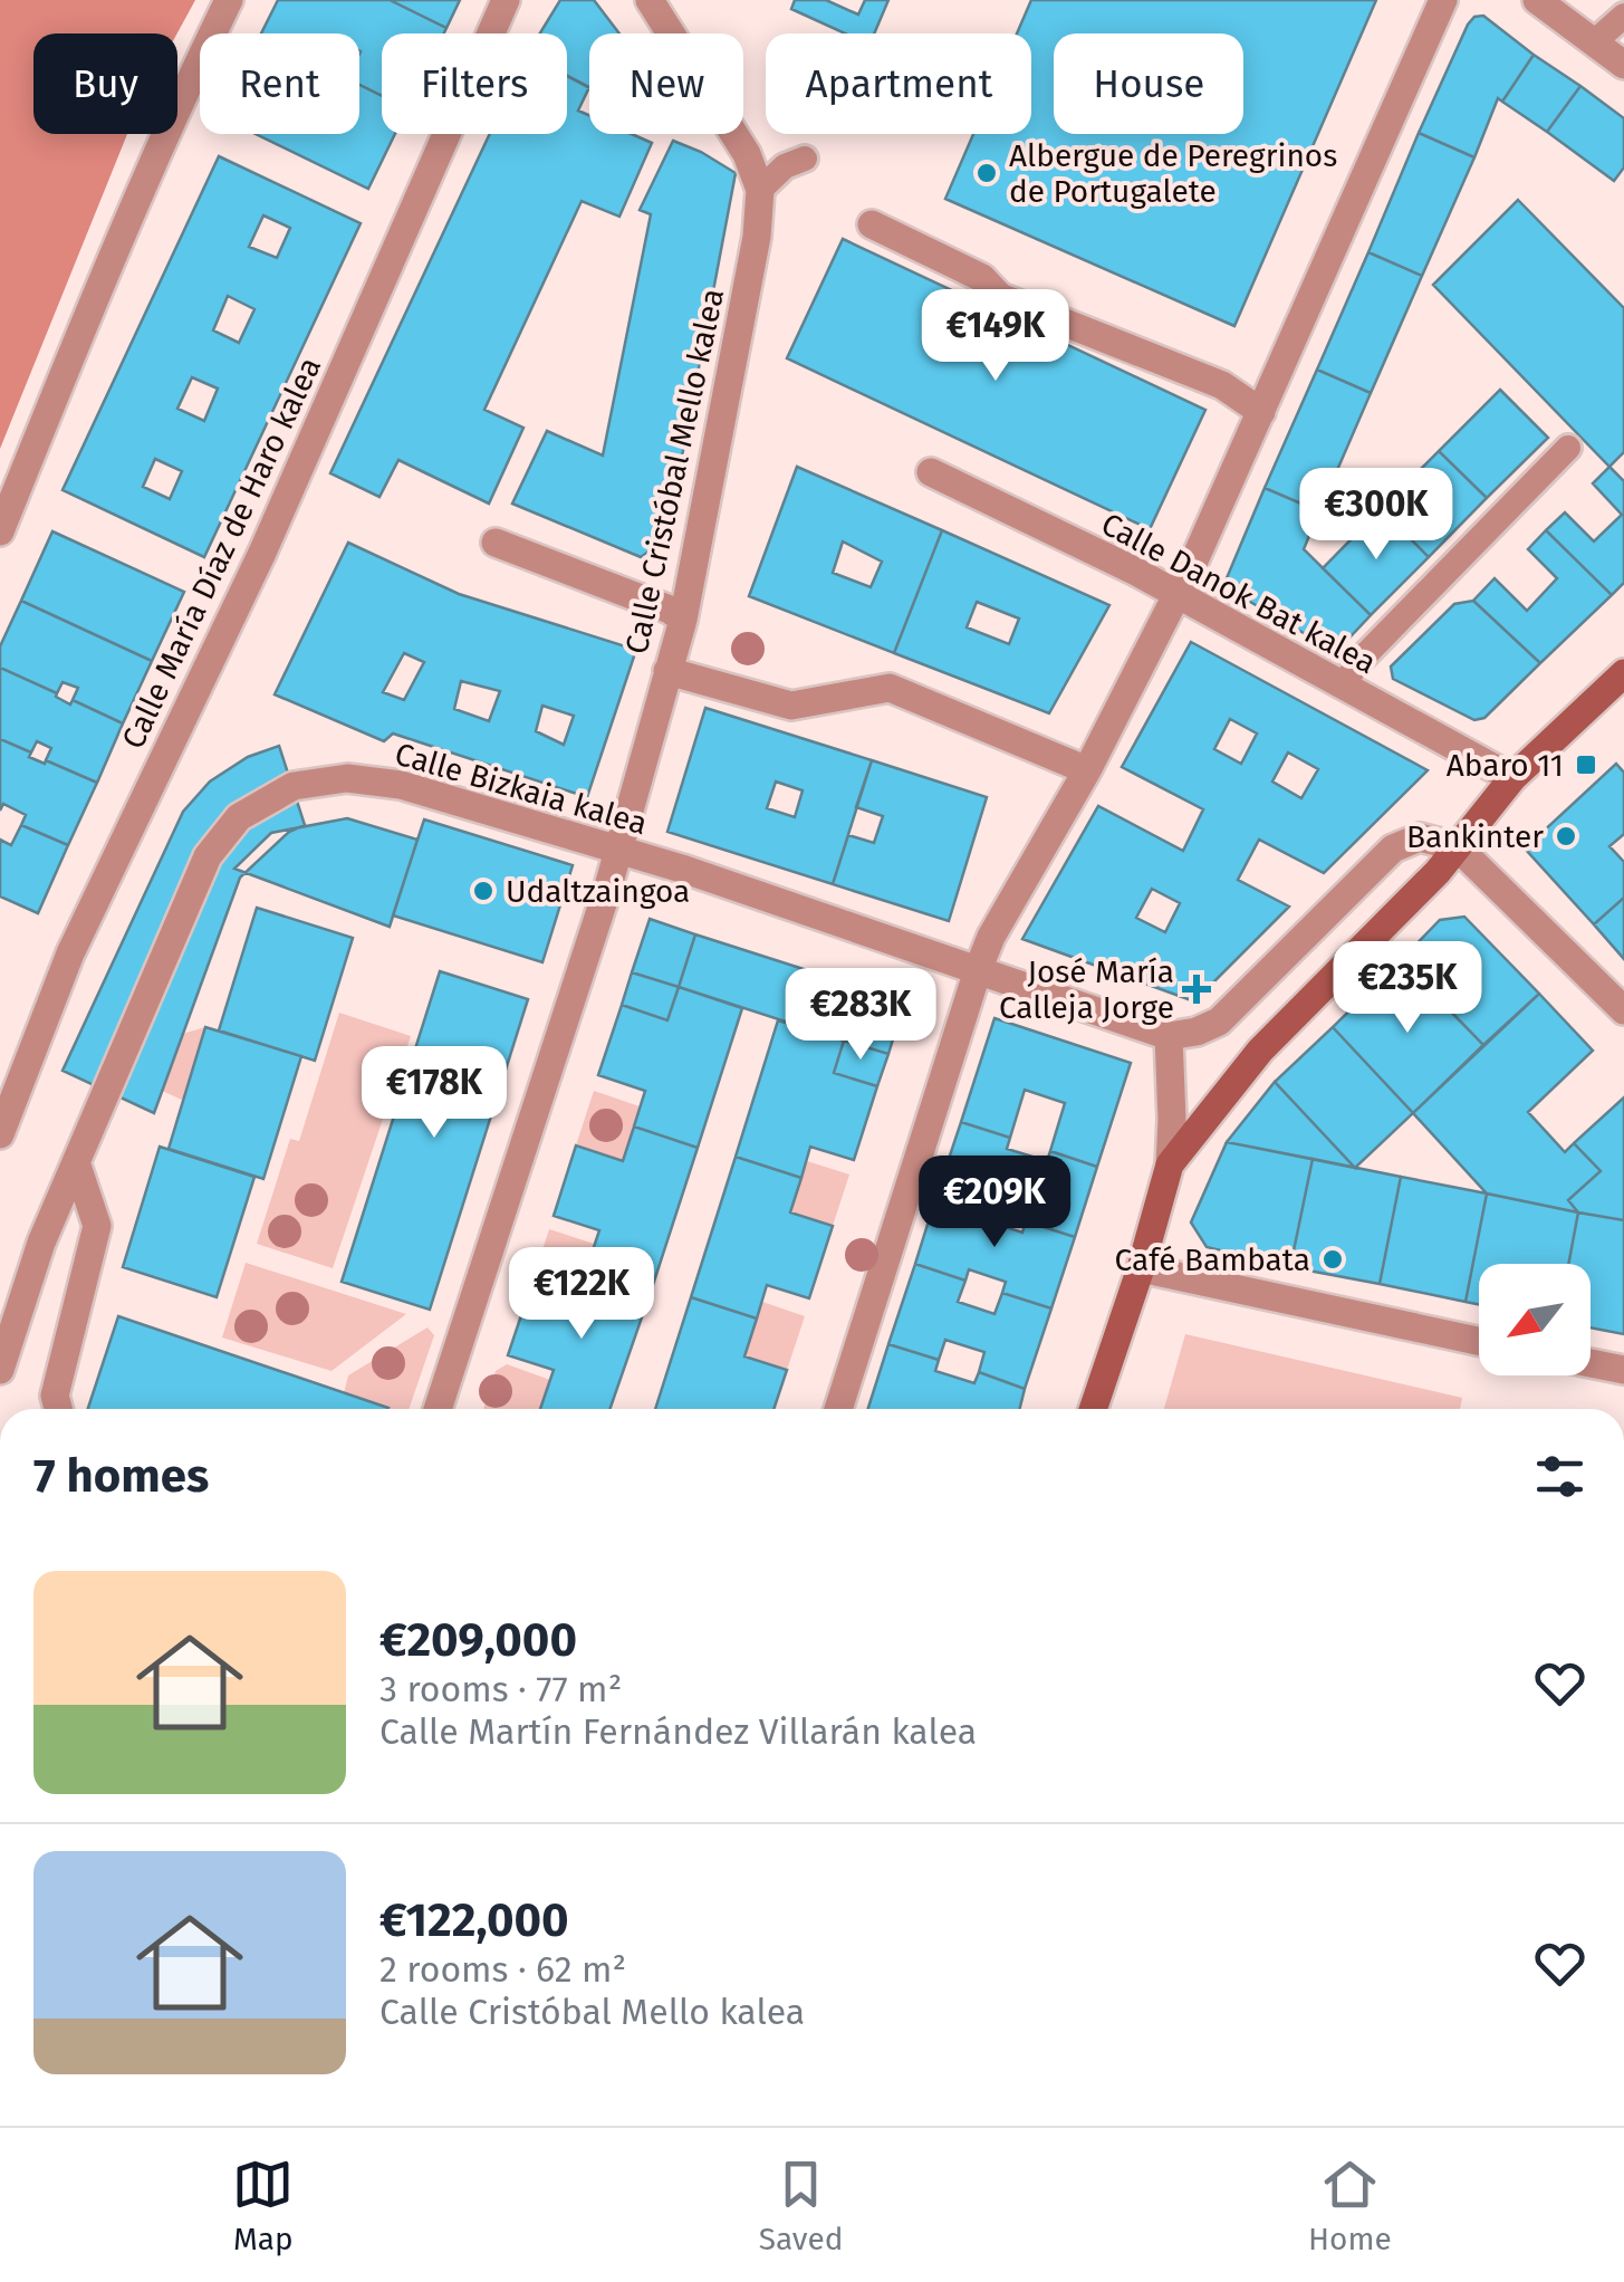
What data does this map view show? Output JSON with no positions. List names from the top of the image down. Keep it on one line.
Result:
{"streets":{"street":["Calle Cristóbal Mello kalea","Calle María Díaz de Haro kalea","Calle Danok Bat kalea","Calle Bizkaia kalea"]},"crossings":[["Calle Cristóbal Mello kalea","Calle Bizkaia kalea"]],"places":{"other":["Albergue de Peregrinos de Portugalete","Bankinter","Udaltzaingoa","Café Bambata"],"transit":["Abaro 11"],"health":["José María Calleja Jorge"]},"north":"bottom left","page":{"chip":["Buy","Rent","Filters","New","Apartment","House"],"price":["€149K","€300K","€235K","€283K","€178K","€209K","€122K"],"heading":"7 homes","list":[{"name":"€209,000","note":"3 rooms · 77 m² · Calle Martín Fernández Villarán kalea"},{"name":"€122,000","note":"2 rooms · 62 m² · Calle Cristóbal Mello kalea"}],"tabs":["Map","Saved","Home"]}}
